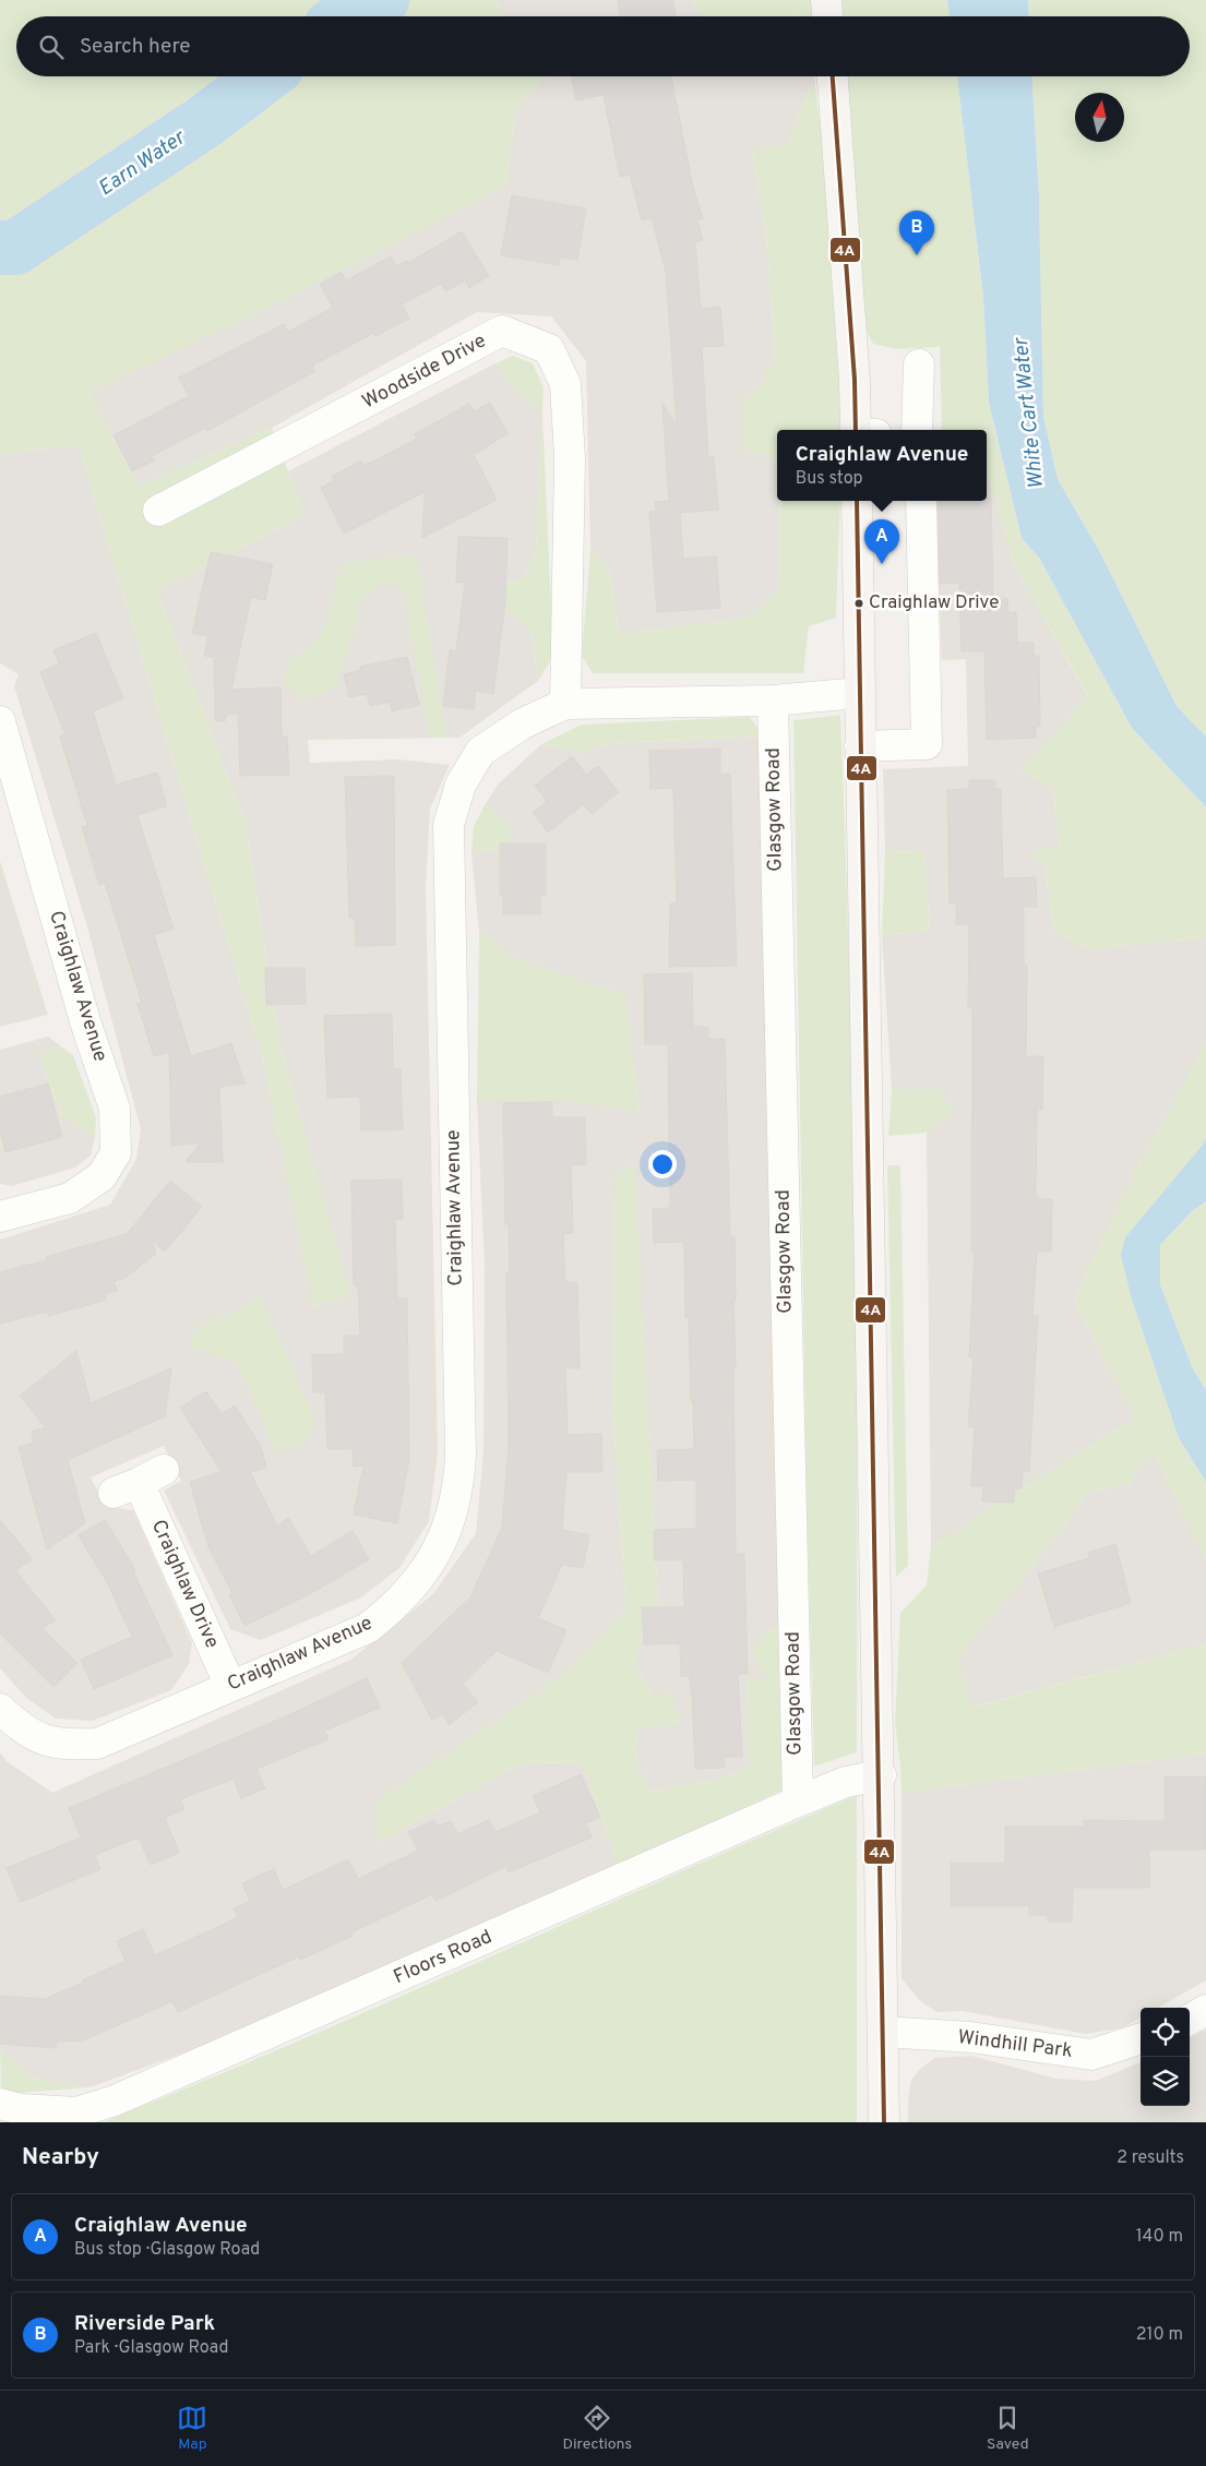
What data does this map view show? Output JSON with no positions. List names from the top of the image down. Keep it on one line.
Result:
{"streets":{"street":["Woodside Drive","Glasgow Road","Craighlaw Avenue","Craighlaw Drive","Floors Road","Windhill Park"]},"crossings":[["Woodside Drive","Craighlaw Avenue"],["Glasgow Road","Craighlaw Avenue"],["Glasgow Road","Floors Road"],["Craighlaw Avenue","Craighlaw Drive"]],"water":["Earn Water","White Cart Water"],"places":["Craighlaw Drive"],"lines":["transit line 4A"],"north":"top","page":{"search":"Search here","pins":["B","A"],"popup":["Craighlaw Avenue","Bus stop"],"heading":["Nearby","2 results"],"list":[{"mark":"A","name":"Craighlaw Avenue","note":"Bus stop · Glasgow Road","value":"140 m"},{"mark":"B","name":"Riverside Park","note":"Park · Glasgow Road","value":"210 m"}],"nav":["Map","Directions","Saved"]}}
